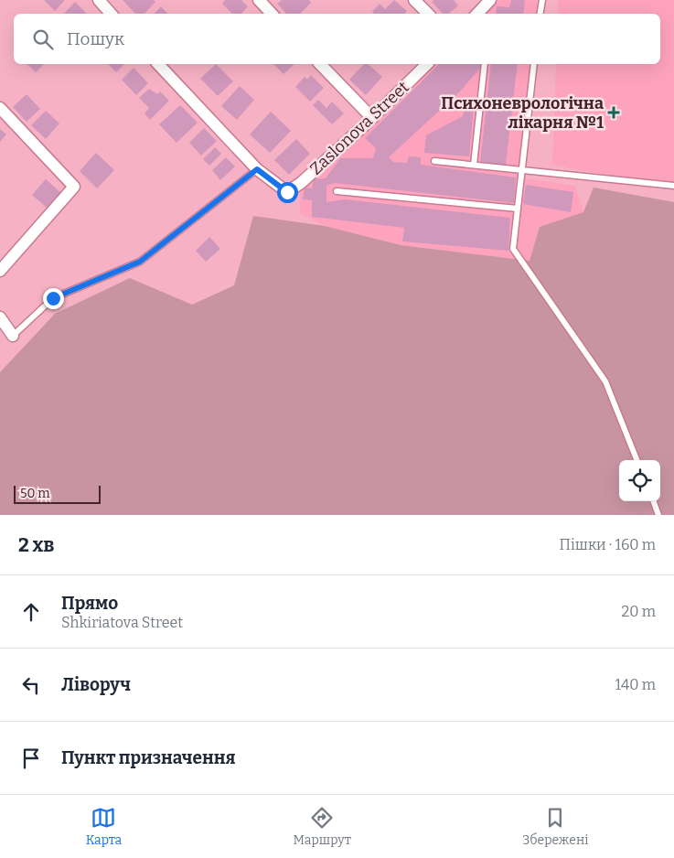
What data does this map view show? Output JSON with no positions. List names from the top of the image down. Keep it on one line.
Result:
{"streets":{"street":["Zaslonova Street"]},"places":{"health":["Психоневрологічна лікарня №1"]},"scale_bar":"50 m","page":{"search":"Пошук","scale":"50 m","heading":["2 хв","Пішки · 160 m"],"list":[["Прямо","Shkiriatova Street","20 m"],["Ліворуч","140 m"],"Пункт призначення"],"nav":["Карта","Маршрут","Збережені"]}}
